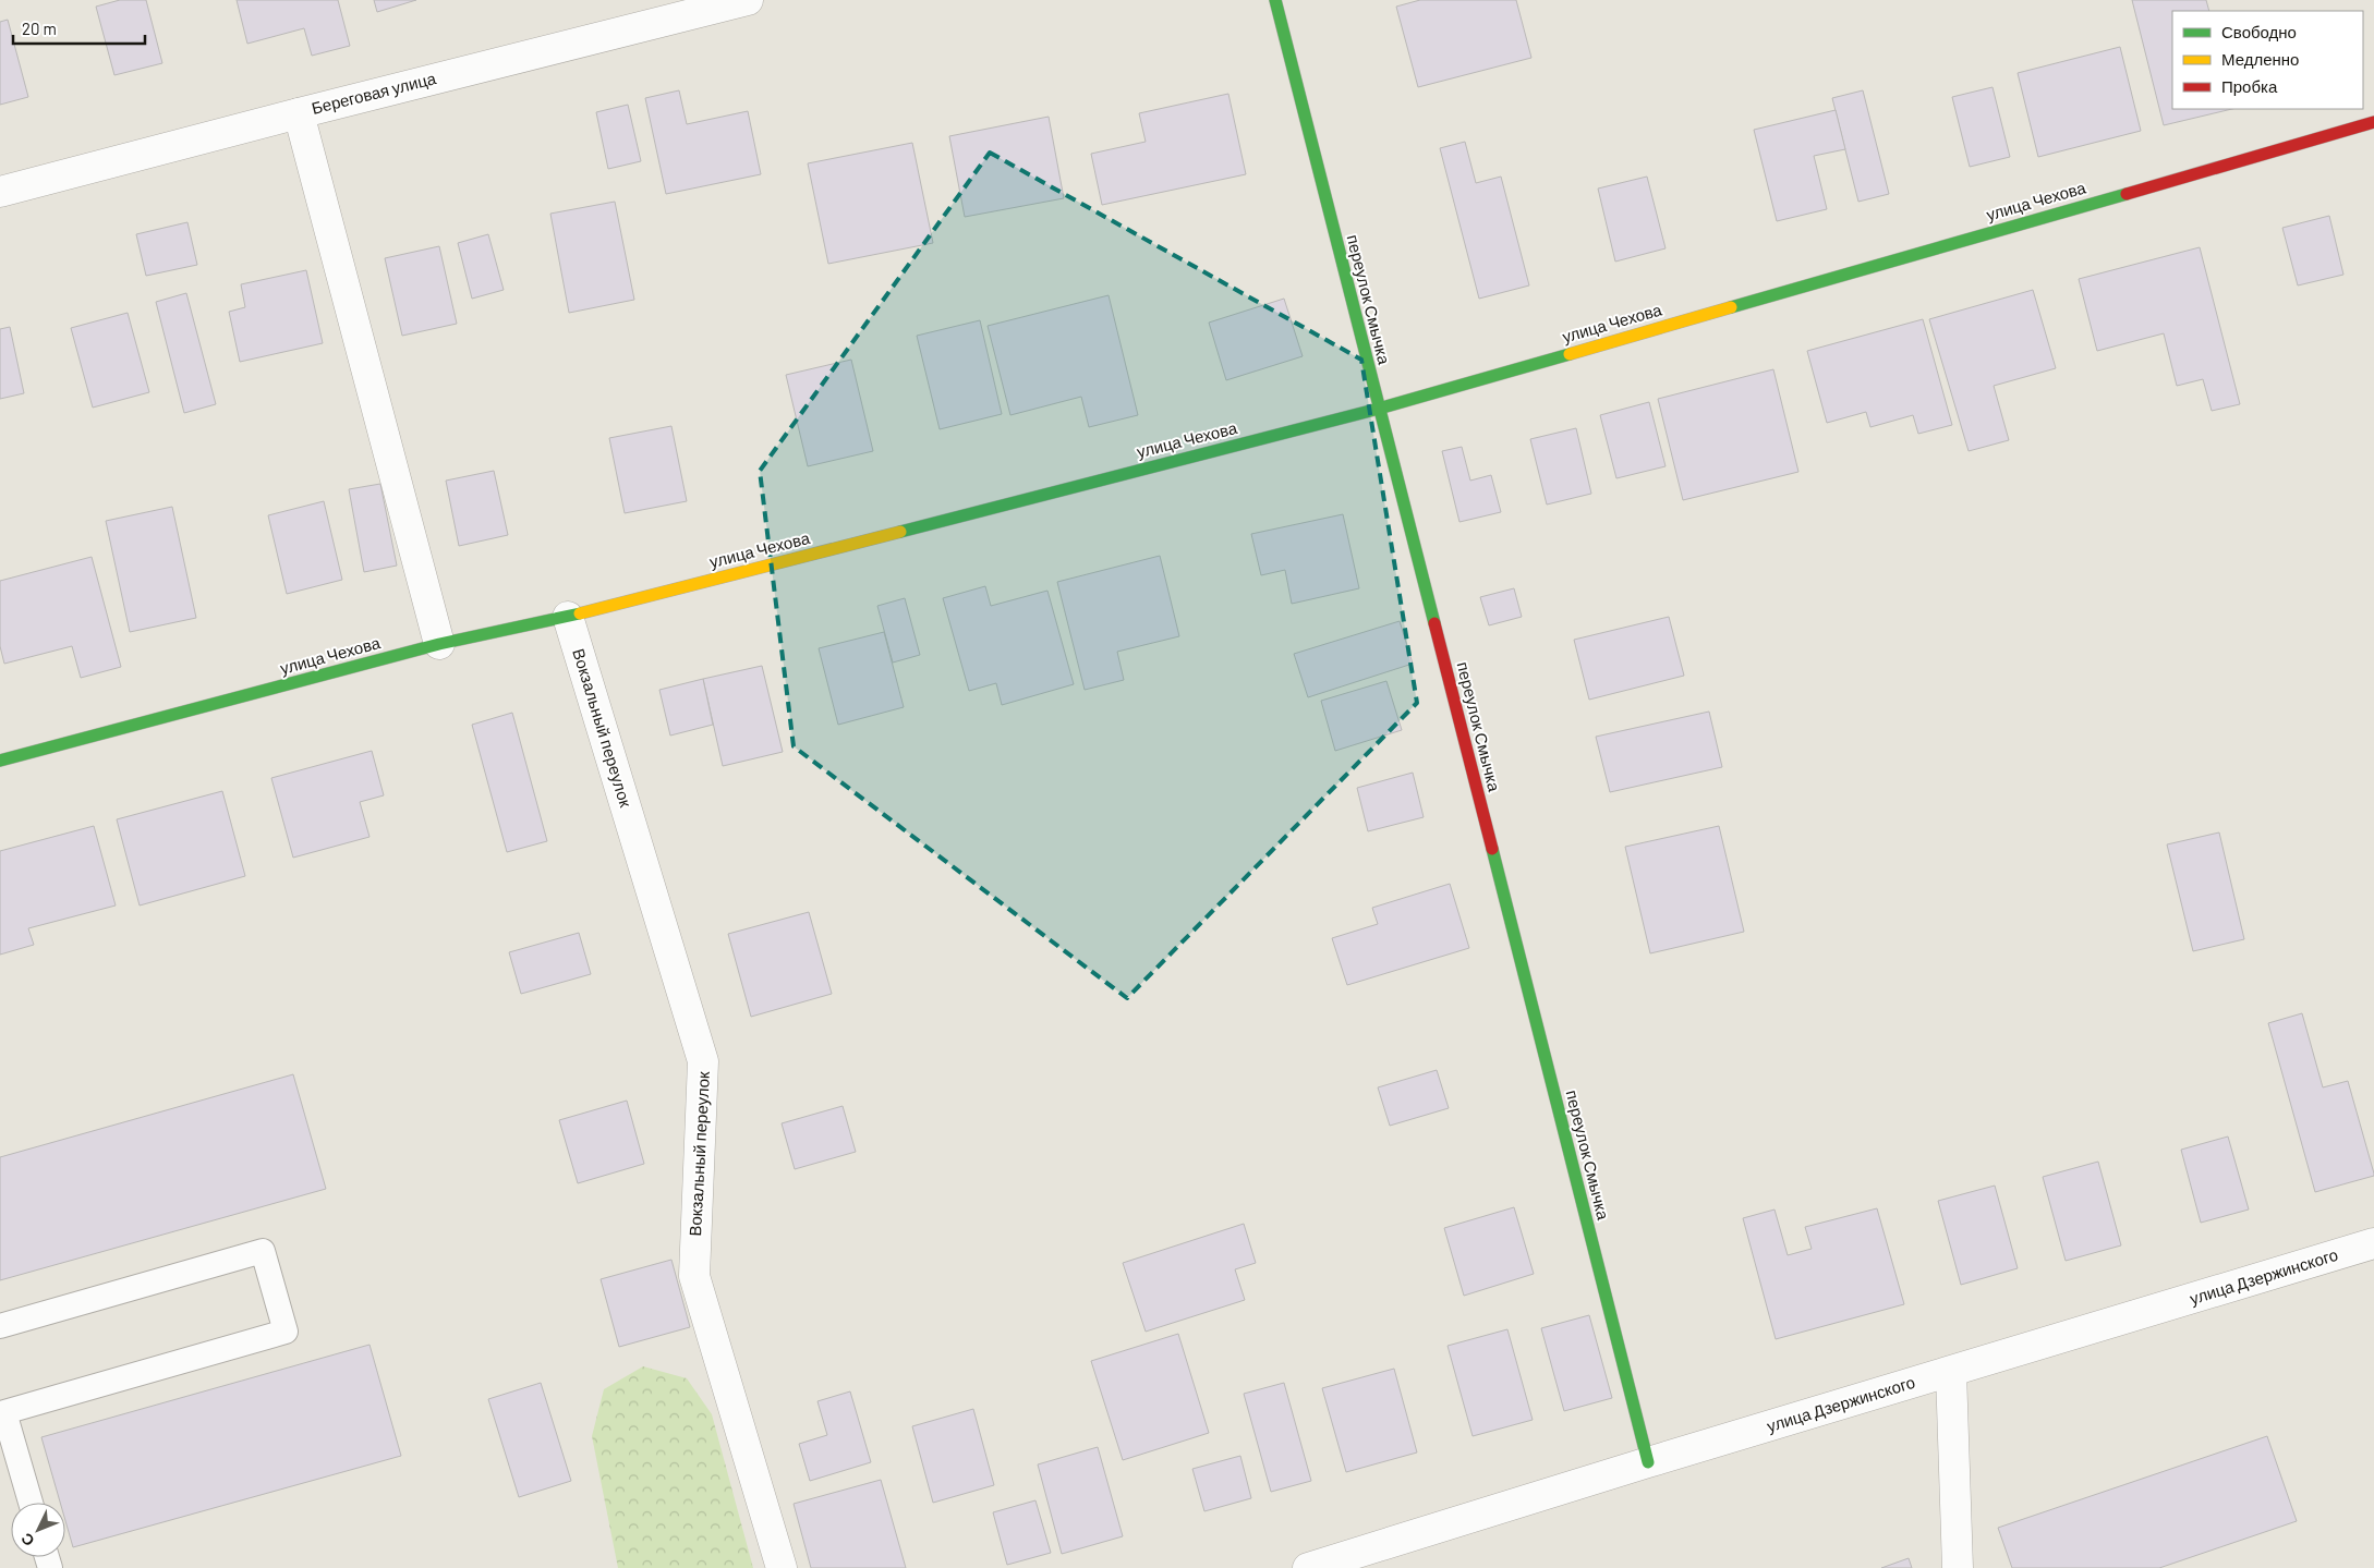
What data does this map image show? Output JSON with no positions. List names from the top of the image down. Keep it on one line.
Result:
{"streets":{"street":["Береговая улица","улица Чехова","переулок Смычка","Вокзальный переулок","улица Дзержинского"]},"crossings":[["улица Чехова","переулок Смычка"],["улица Чехова","Вокзальный переулок"],["переулок Смычка","улица Дзержинского"]],"legend":["Свободно","Медленно","Пробка"],"scale_bar":"20 m","north":"bottom left"}
